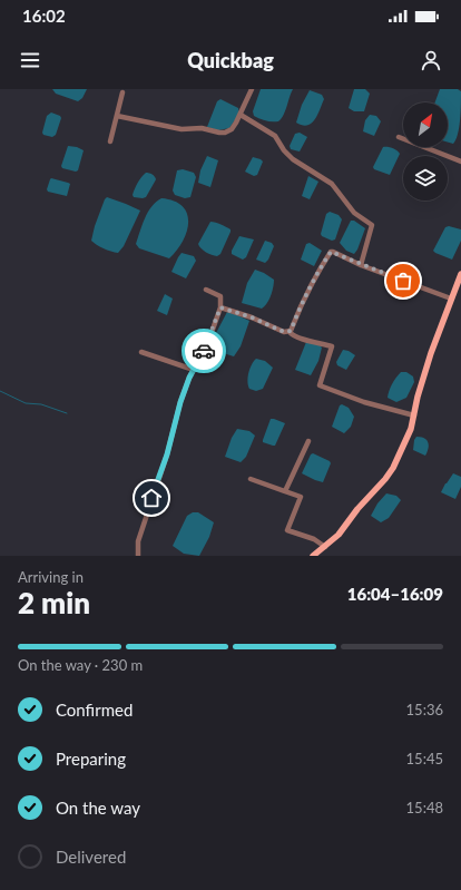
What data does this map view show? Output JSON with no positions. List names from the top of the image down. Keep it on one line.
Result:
{"north":"top right","page":{"status":"16:02","header":"Quickbag","heading":["2 min","Arriving in","16:04–16:09"],"bar":"On the way · 230 m","list":[["Confirmed","15:36"],["Preparing","15:45"],["On the way","15:48"],"Delivered"]}}
